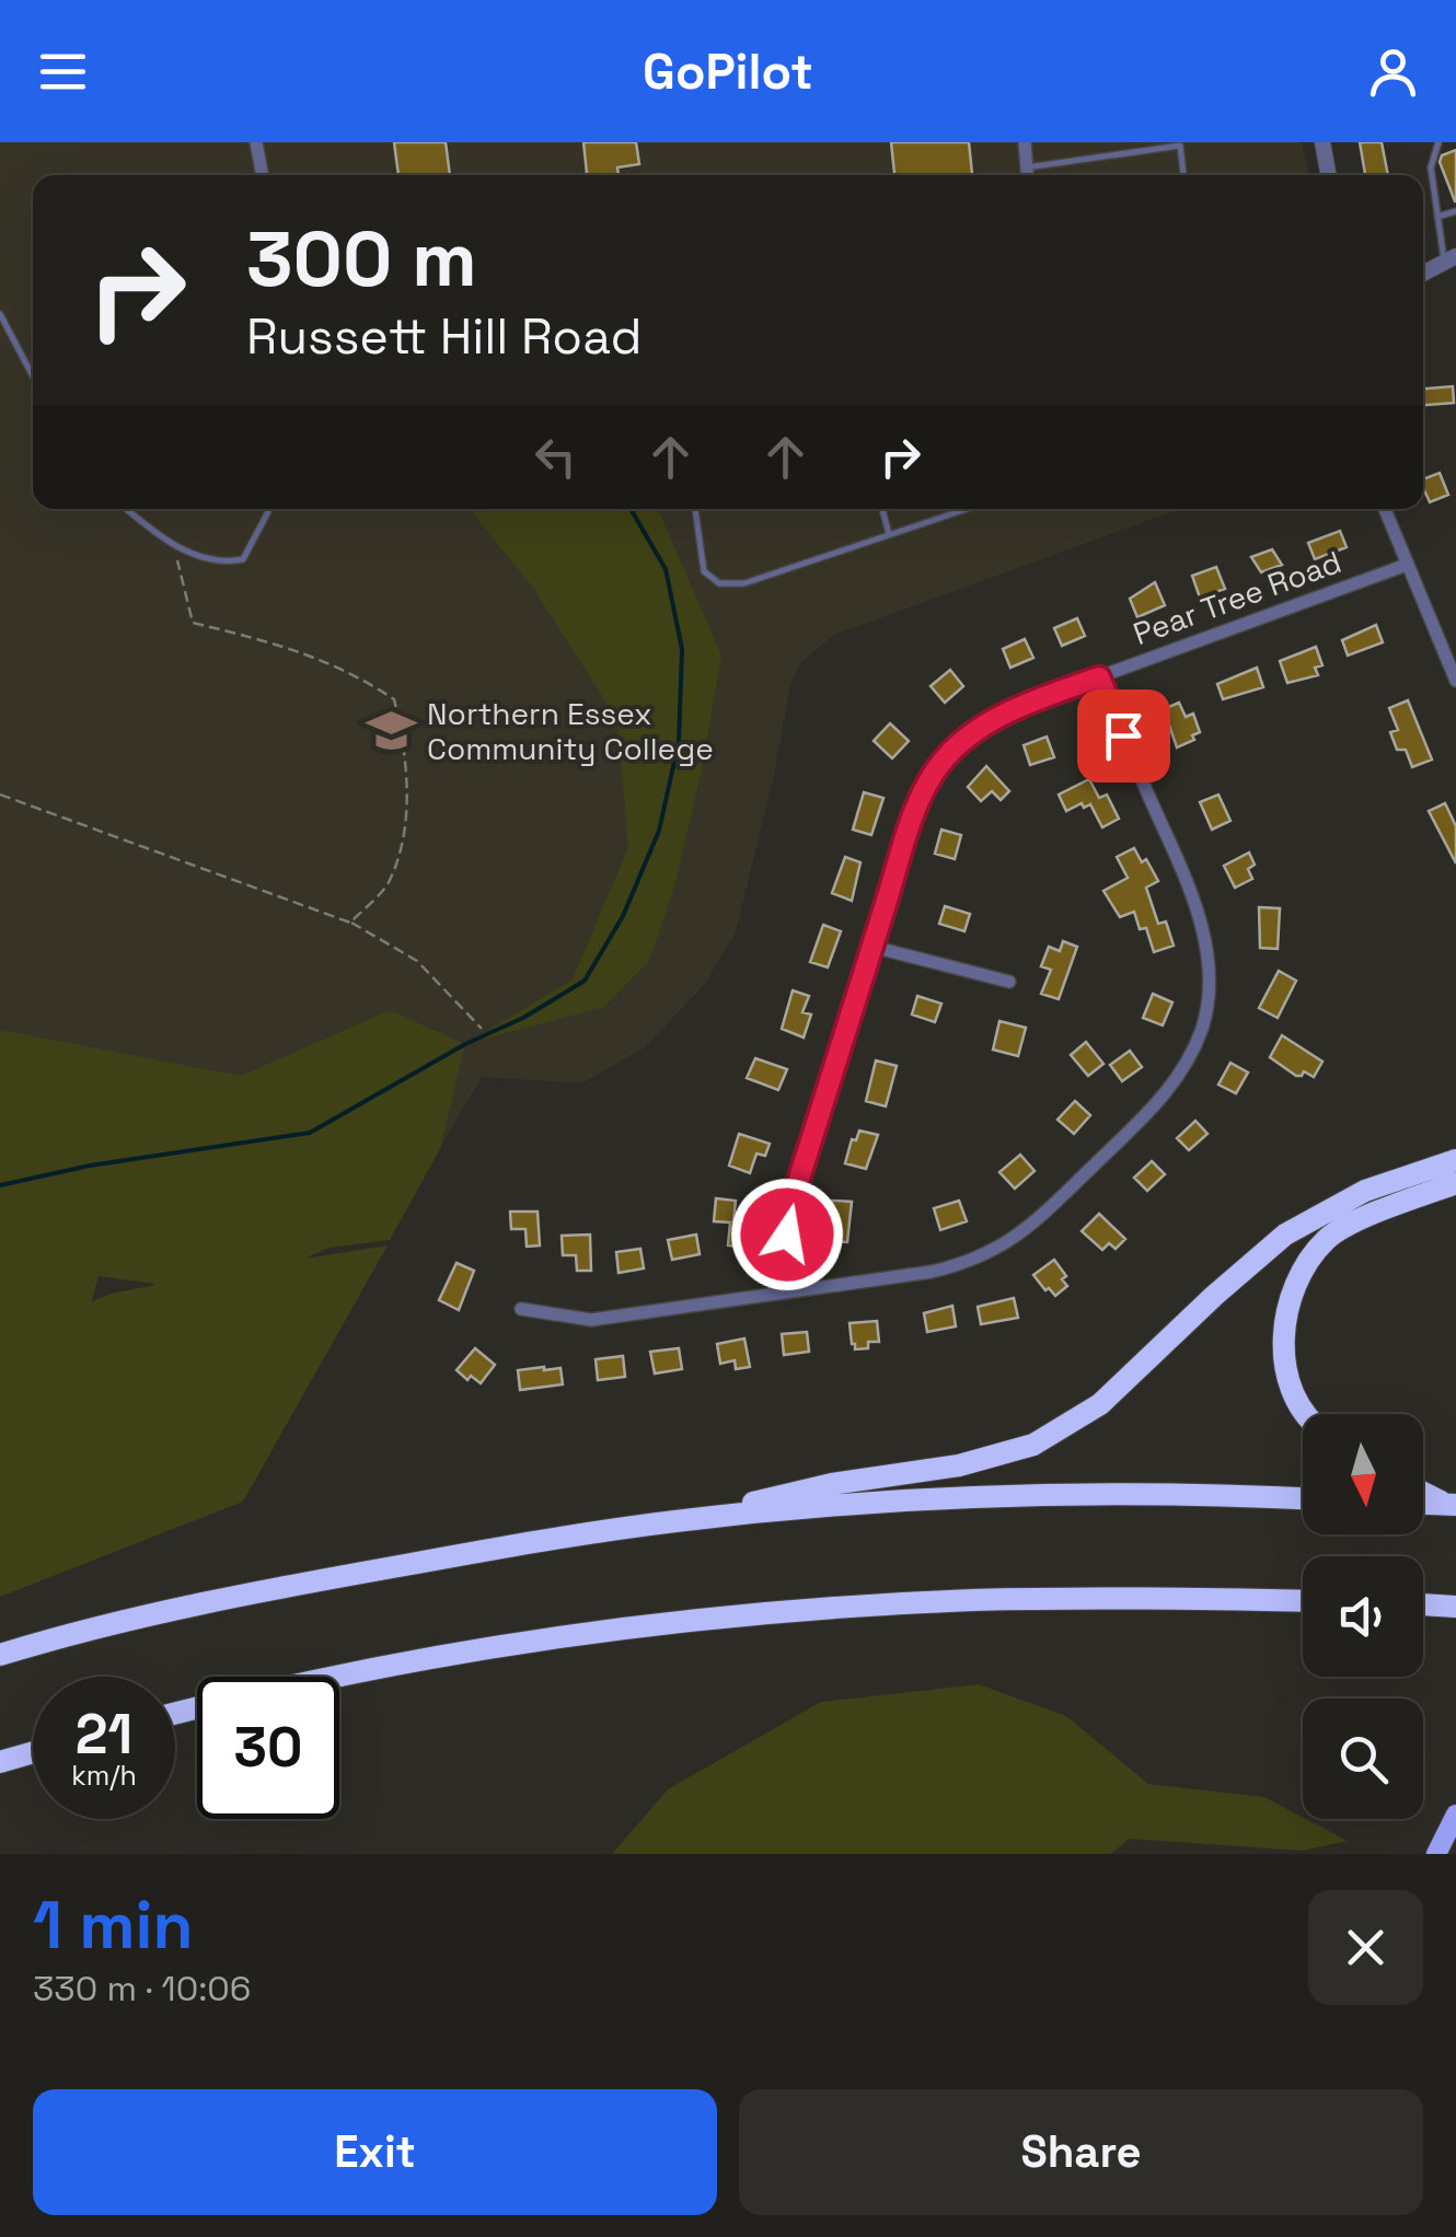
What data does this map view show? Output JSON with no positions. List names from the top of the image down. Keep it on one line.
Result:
{"streets":{"street":["Pear Tree Road"]},"places":{"school or university":["Northern Essex Community College"]},"north":"bottom","page":{"header":"GoPilot","turn":["300 m","Russett Hill Road"],"speed":"21 km/h","limit":"30","heading":["1 min","330 m · 10:06"],"buttons":["Exit","Share"]}}
